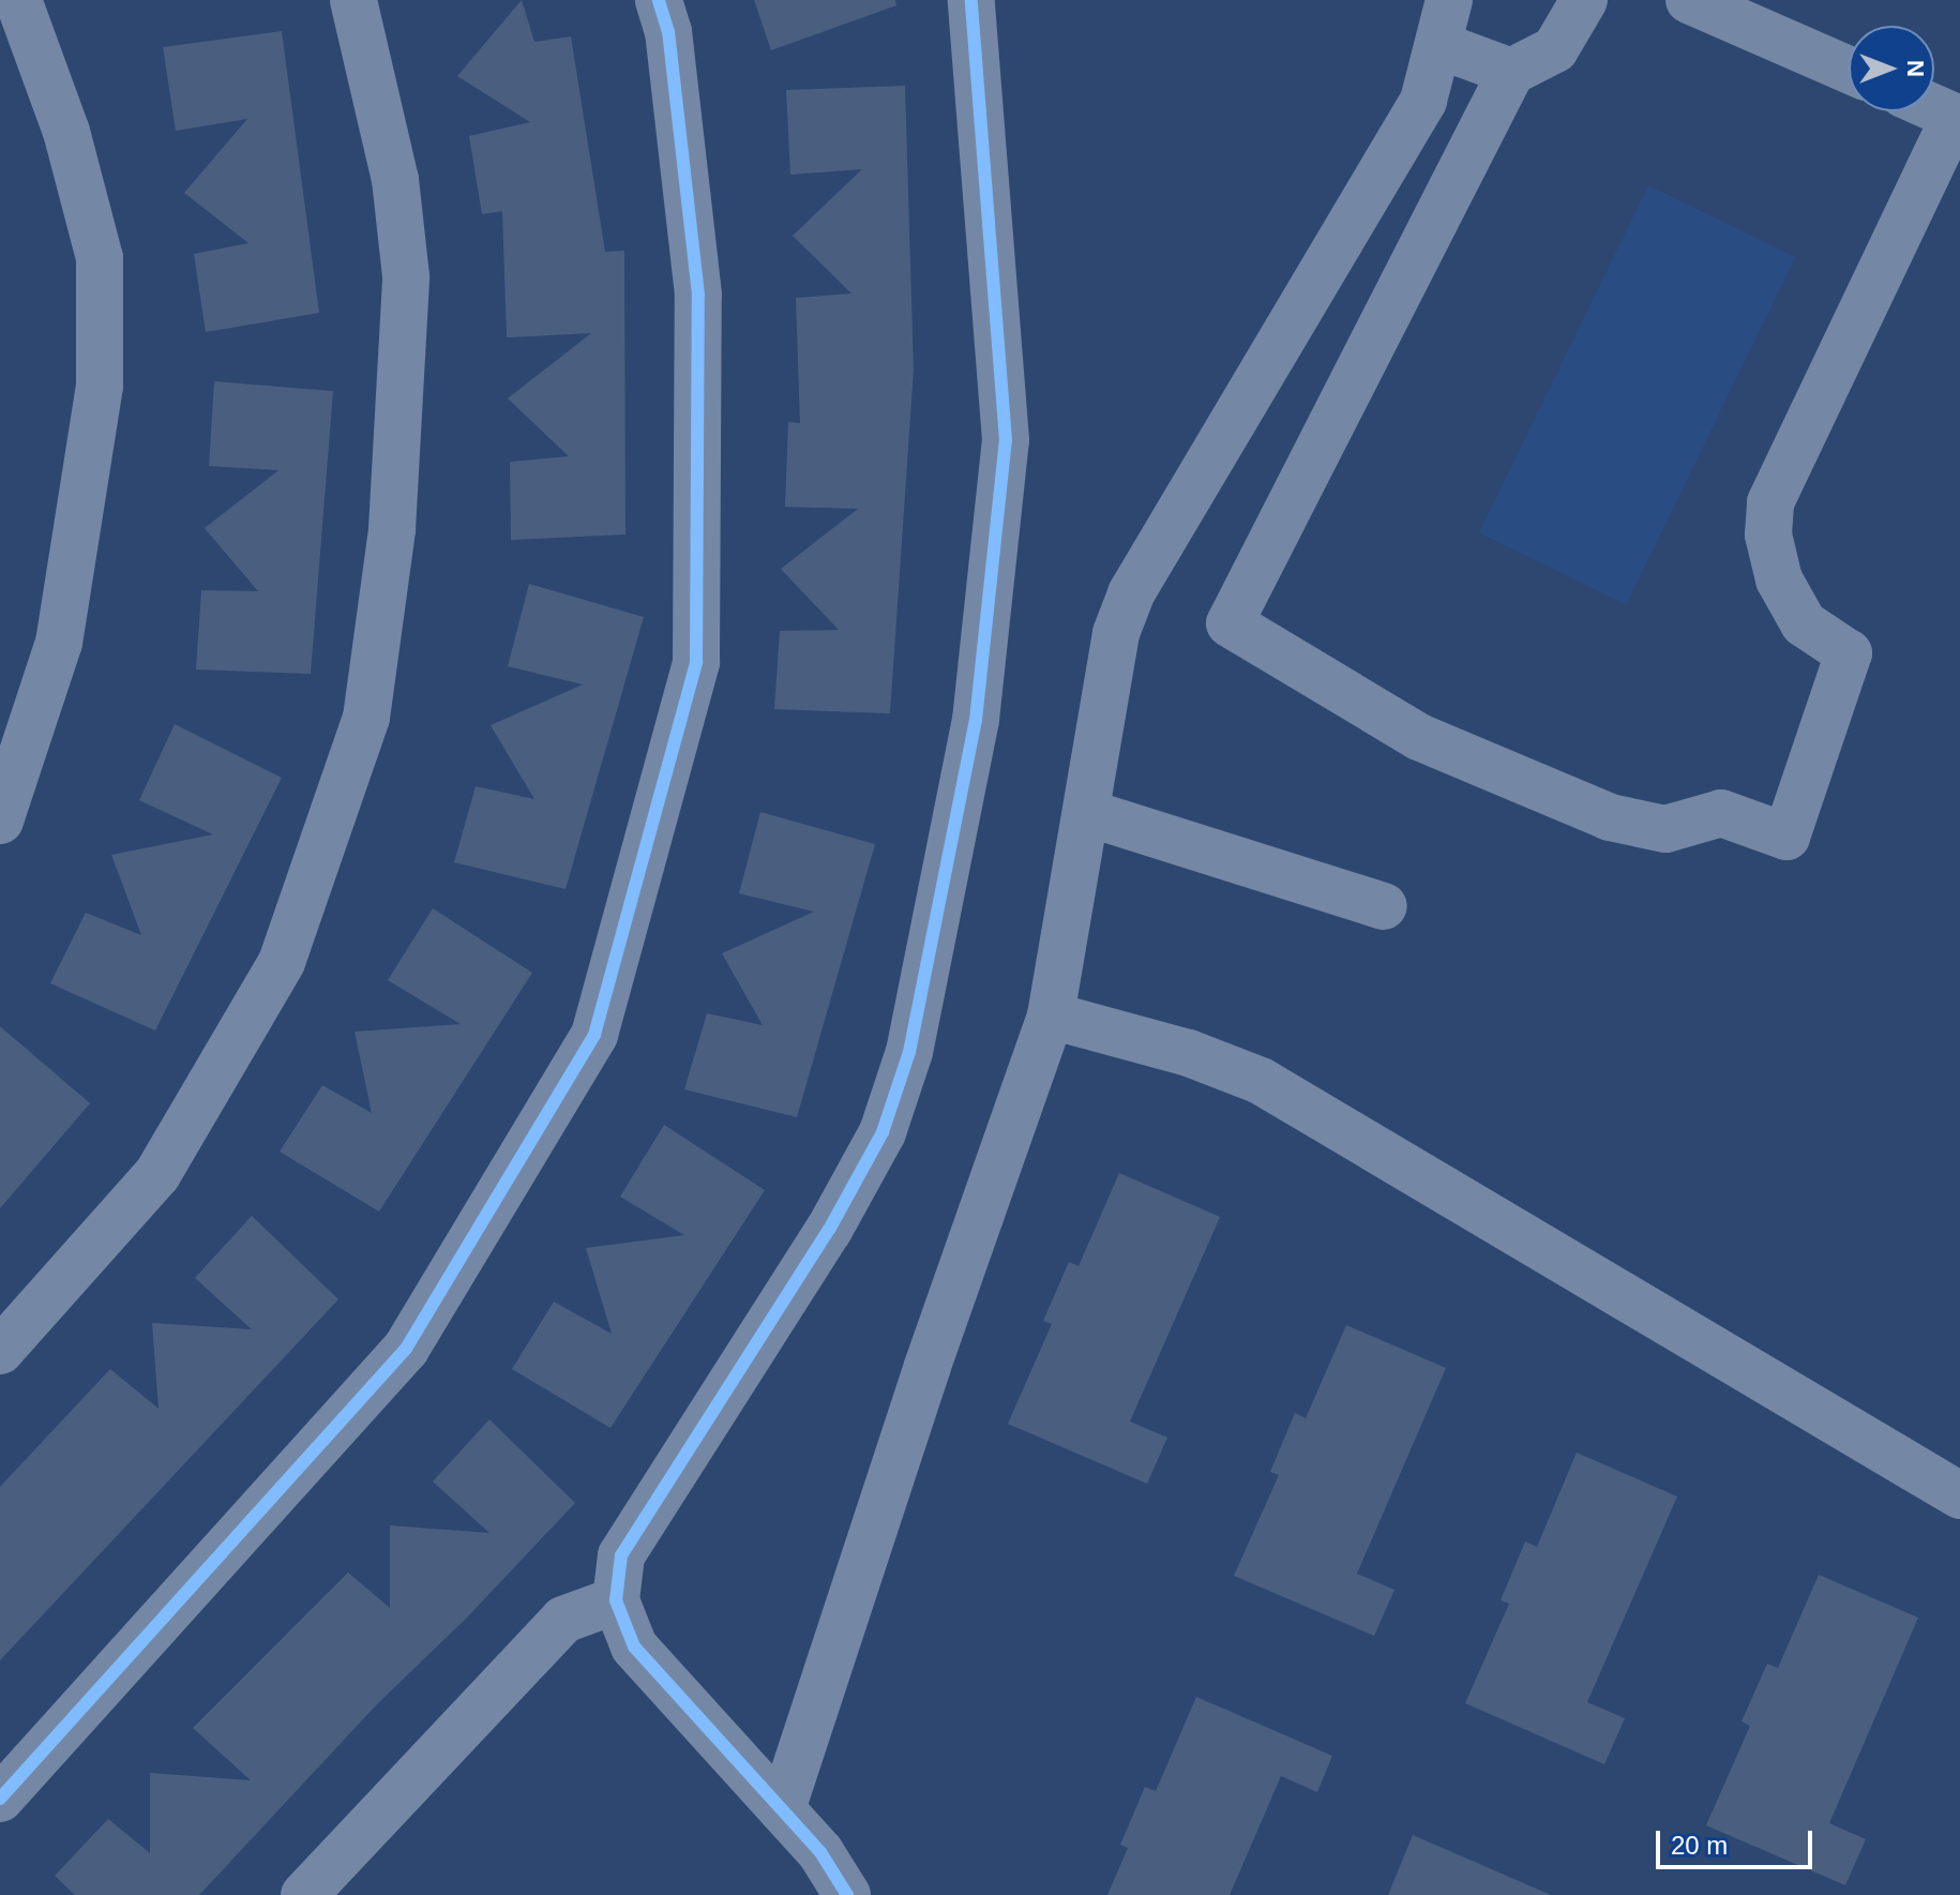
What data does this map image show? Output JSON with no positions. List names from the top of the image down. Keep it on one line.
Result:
{"scale_bar":"20 m","north":"right"}
